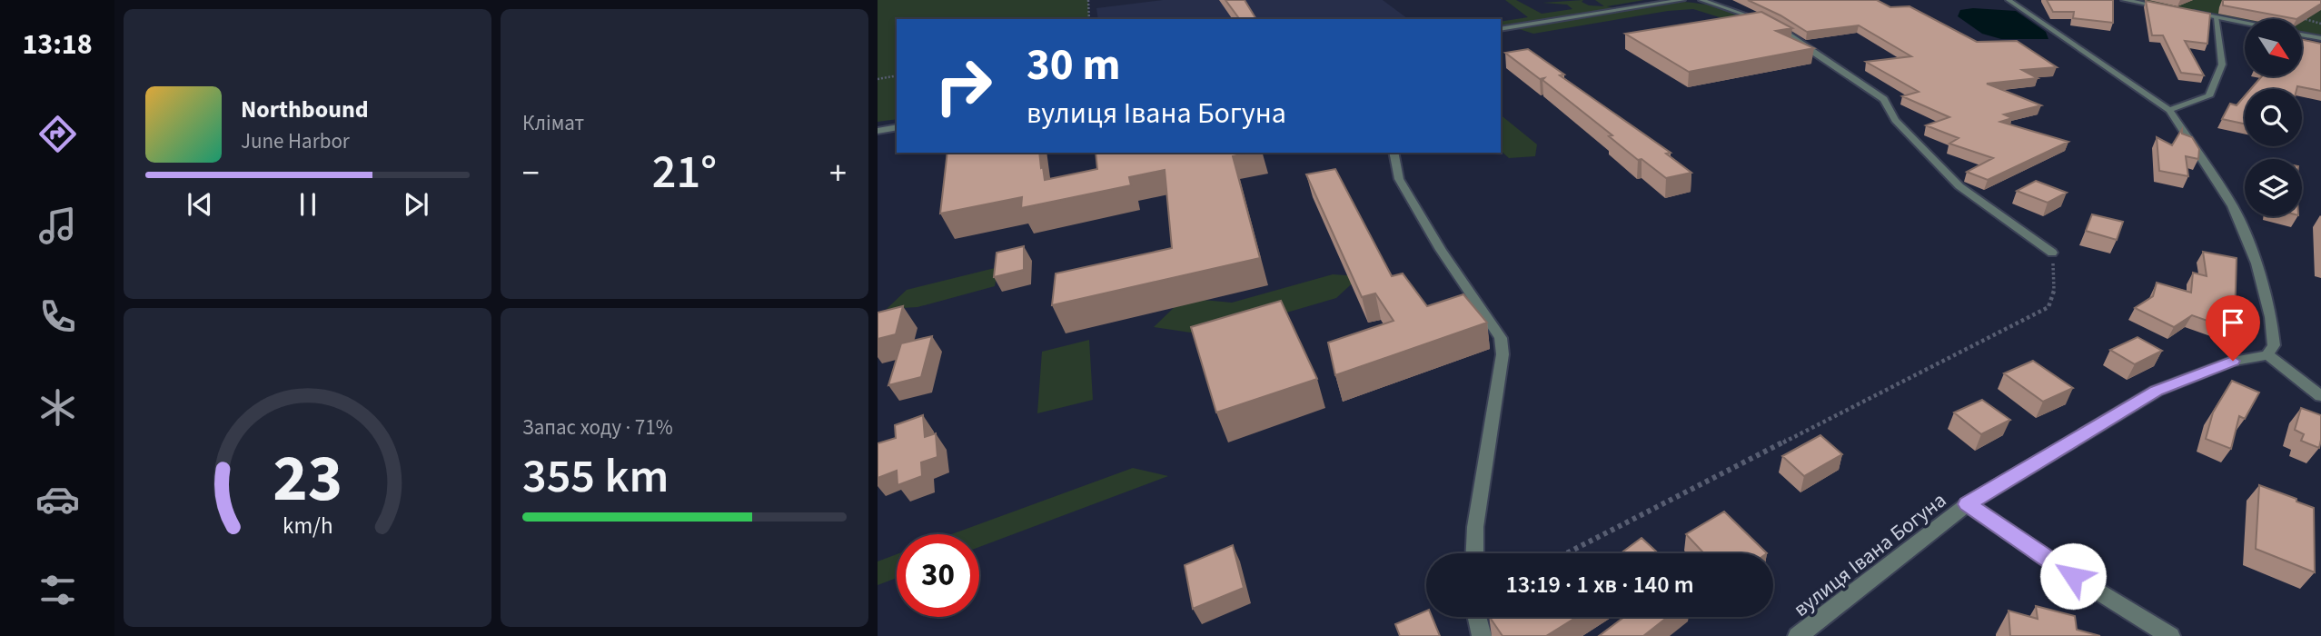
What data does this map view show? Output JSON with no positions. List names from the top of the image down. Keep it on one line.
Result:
{"streets":{"street":["вулиця Івана Богуна"]},"north":"bottom right","page":{"tabs":"13:18","tile":["Клімат",["Запас ходу · 71%","355 km"]],"turn":["30 m","вулиця Івана Богуна"],"song":["Northbound","June Harbor"],"heat":["−","21°","+"],"limit":"30","trip":"13:19 · 1 хв · 140 m","gauge":["23","km/h"]}}
